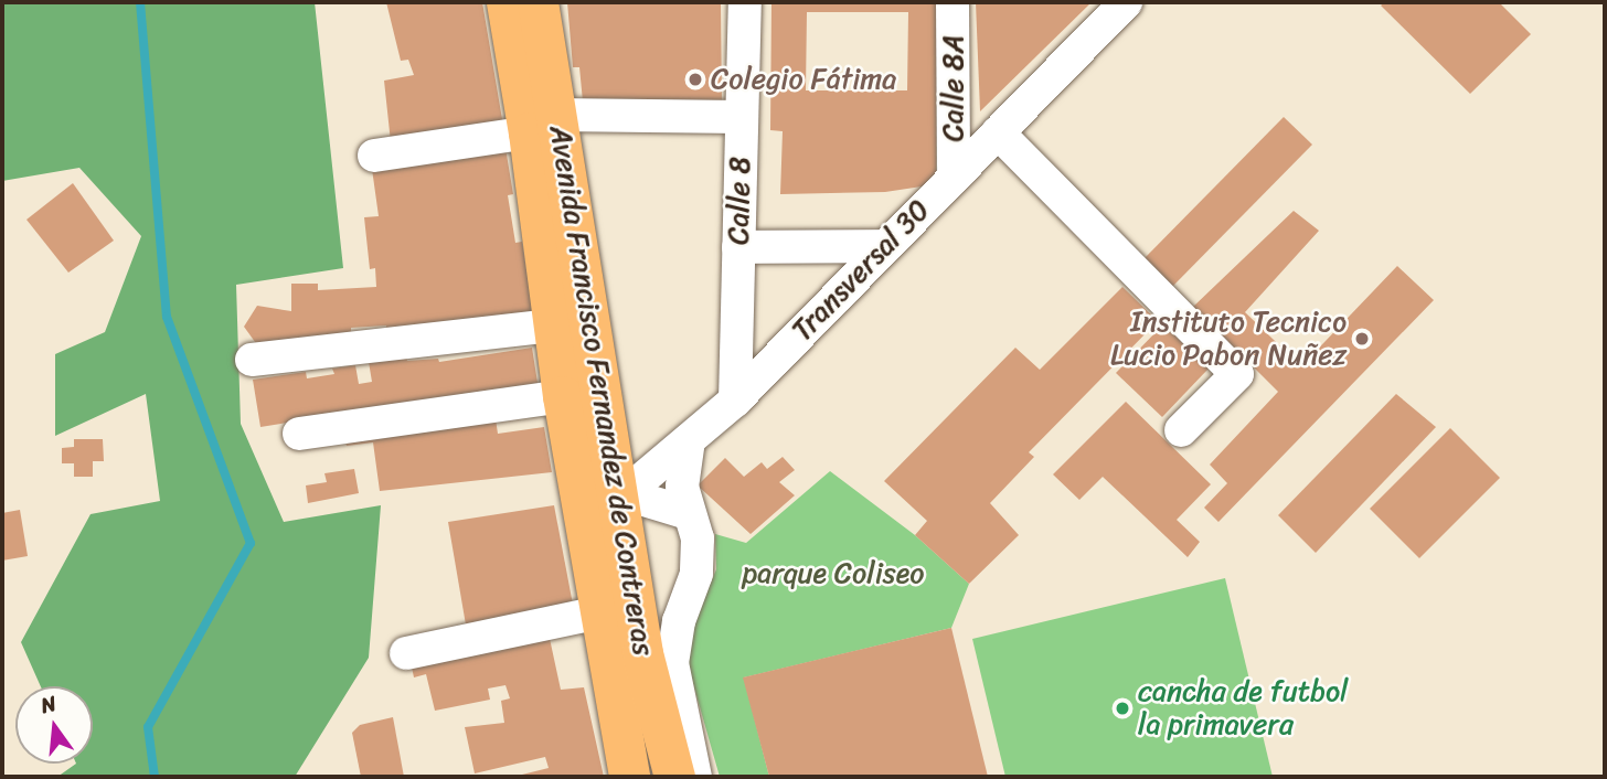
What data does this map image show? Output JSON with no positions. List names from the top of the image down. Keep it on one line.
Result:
{"streets":{"main road":["Avenida Francisco Fernandez de Contreras"],"street":["Calle 8A","Calle 8","Transversal 30"]},"crossings":[["Calle 8A","Transversal 30"],["Calle 8","Transversal 30"],["Transversal 30","Avenida Francisco Fernandez de Contreras"]],"parks":["parque Coliseo"],"places":["Colegio Fátima","Instituto Tecnico Lucio Pabon Nuñez","cancha de futbol la primavera"],"north":"top"}
